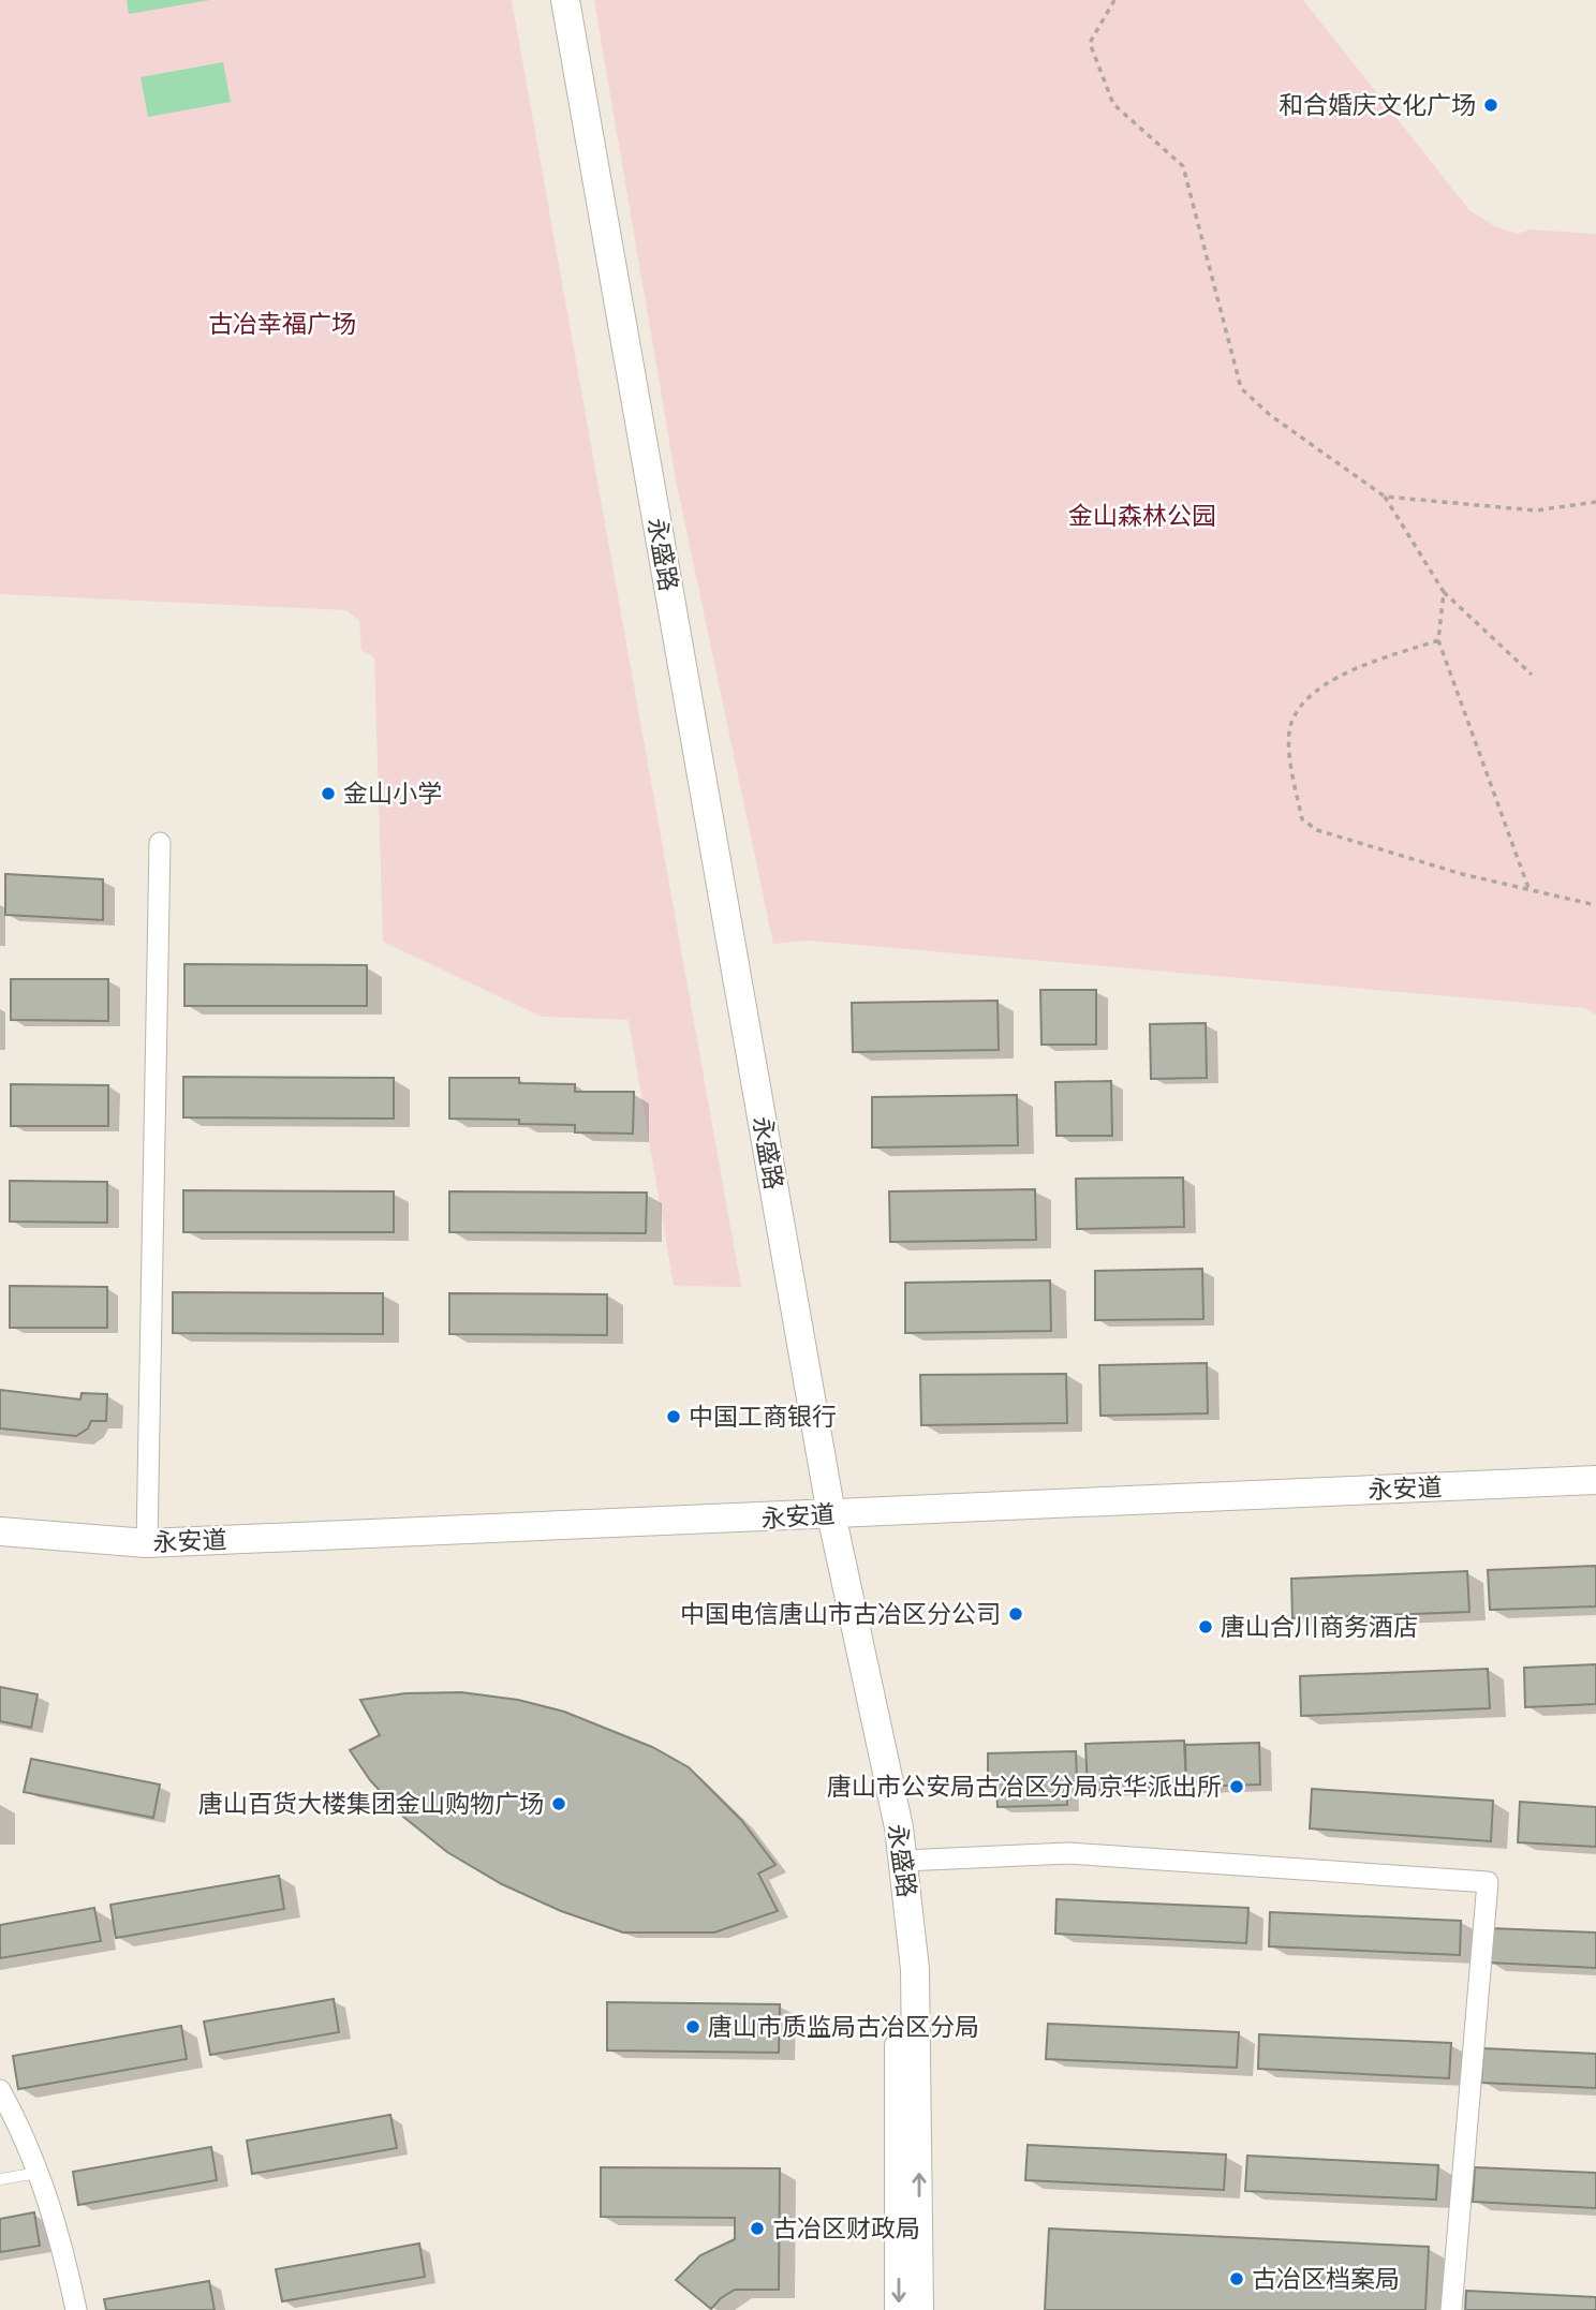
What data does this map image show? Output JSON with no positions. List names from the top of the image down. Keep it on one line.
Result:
{"streets":{"main road":["永盛路","永安道"]},"crossings":[["永盛路","永安道"]],"parks":["古冶幸福广场","金山森林公园"],"places":["和合婚庆文化广场","金山小学","中国工商银行","中国电信唐山市古冶区分公司","唐山合川商务酒店","唐山市公安局古冶区分局京华派出所","唐山百货大楼集团金山购物广场","唐山市质监局古冶区分局","古冶区财政局","古冶区档案局"]}
